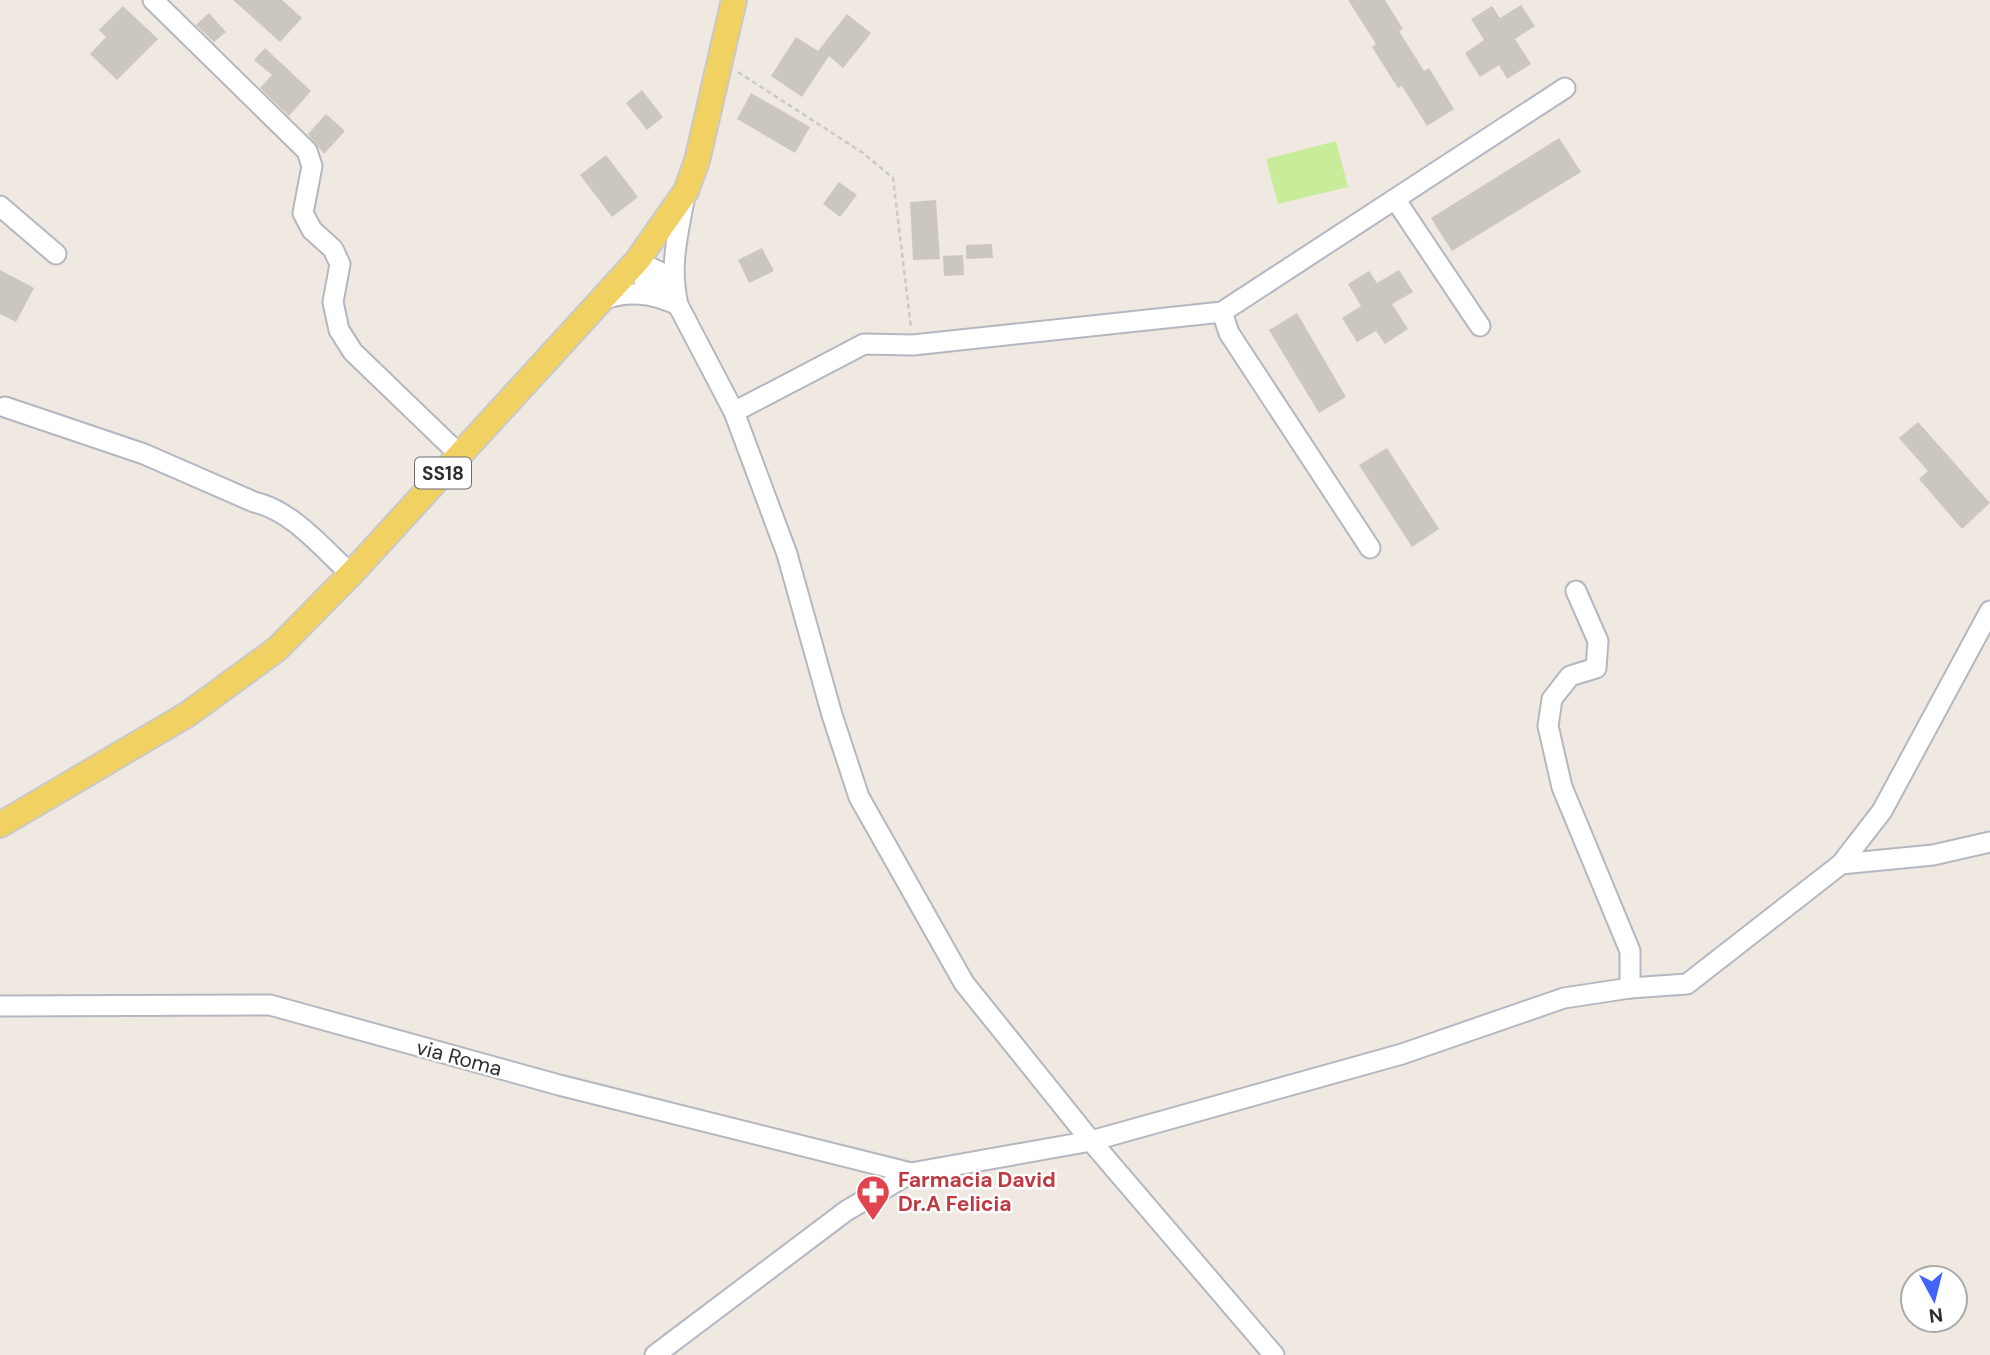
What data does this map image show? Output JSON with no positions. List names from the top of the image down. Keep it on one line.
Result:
{"streets":{"main road":["SS18"],"street":["via Roma"]},"places":{"pharmacy":["Farmacia David Dr.A Felicia"]},"north":"bottom"}
